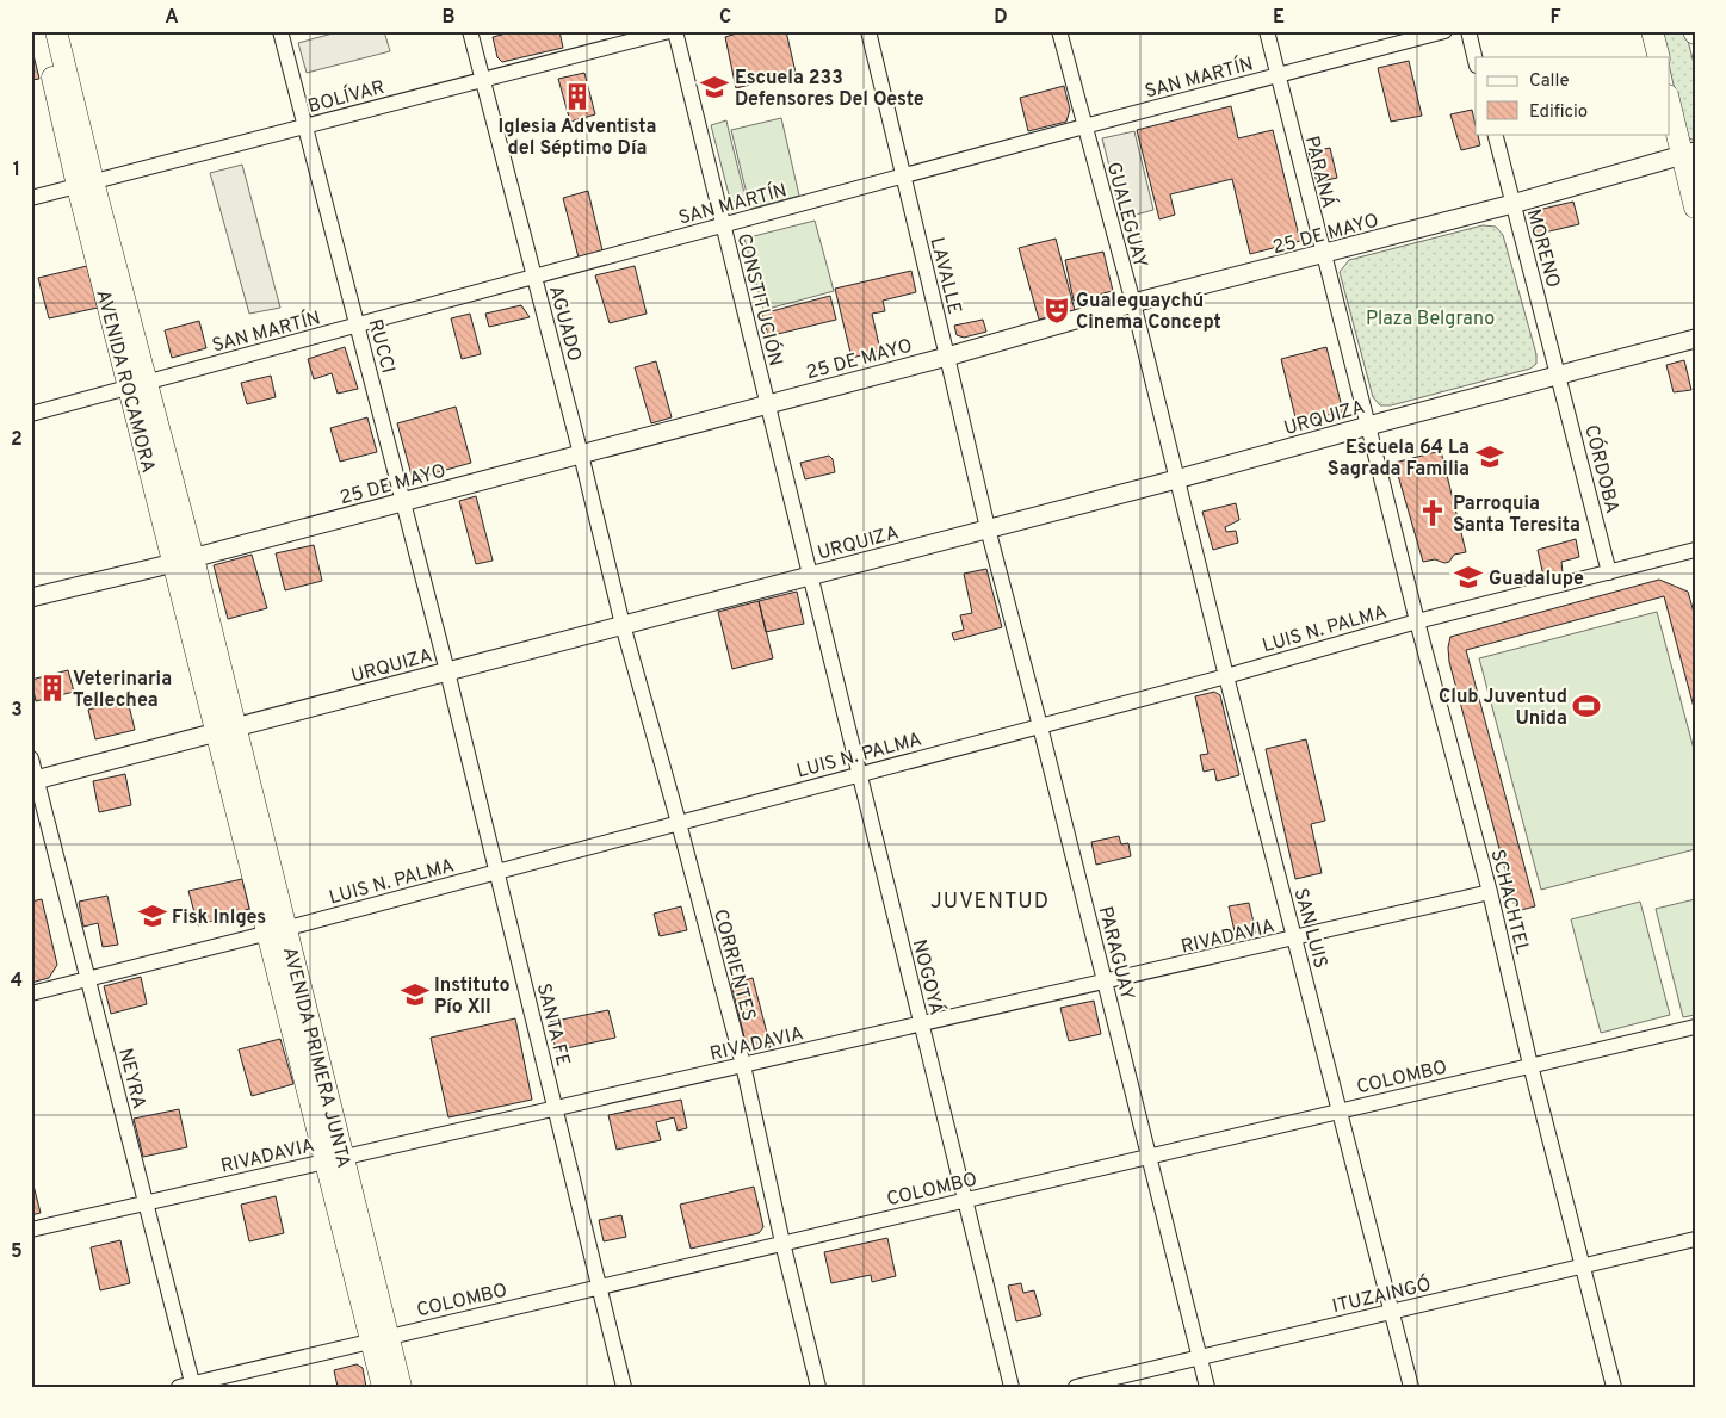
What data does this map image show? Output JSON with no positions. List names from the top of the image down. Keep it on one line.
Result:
{"streets":{"main road":["AVENIDA ROCAMORA","AVENIDA PRIMERA JUNTA"],"street":["SAN MARTÍN","BOLÍVAR","PARANÁ","GUALEGUAY","25 DE MAYO","MORENO","LAVALLE","CONSTITUCIÓN","AGUADO","RUCCI","URQUIZA","CÓRDOBA","LUIS N. PALMA","SCHACHTEL","SAN LUIS","RIVADAVIA","PARAGUAY","CORRIENTES","NOGOYÁ","SANTA FE","COLOMBO","NEYRA","ITUZAINGÓ"]},"crossings":[["SAN MARTÍN","PARANÁ"],["SAN MARTÍN","GUALEGUAY"],["SAN MARTÍN","LAVALLE"],["SAN MARTÍN","CONSTITUCIÓN"],["SAN MARTÍN","AGUADO"],["SAN MARTÍN","RUCCI"],["SAN MARTÍN","AVENIDA ROCAMORA"],["BOLÍVAR","AGUADO"],["BOLÍVAR","RUCCI"],["BOLÍVAR","AVENIDA ROCAMORA"],["PARANÁ","25 DE MAYO"],["PARANÁ","URQUIZA"],["PARANÁ","SCHACHTEL"],["GUALEGUAY","25 DE MAYO"],["GUALEGUAY","URQUIZA"],["GUALEGUAY","SAN LUIS"],["25 DE MAYO","MORENO"],["25 DE MAYO","LAVALLE"],["25 DE MAYO","CONSTITUCIÓN"],["25 DE MAYO","AGUADO"],["25 DE MAYO","RUCCI"],["25 DE MAYO","AVENIDA ROCAMORA"],["MORENO","URQUIZA"],["MORENO","CÓRDOBA"],["LAVALLE","URQUIZA"],["LAVALLE","PARAGUAY"],["CONSTITUCIÓN","URQUIZA"],["CONSTITUCIÓN","NOGOYÁ"],["AGUADO","URQUIZA"],["AGUADO","CORRIENTES"],["RUCCI","URQUIZA"],["RUCCI","SANTA FE"],["AVENIDA ROCAMORA","URQUIZA"],["AVENIDA ROCAMORA","AVENIDA PRIMERA JUNTA"],["URQUIZA","CÓRDOBA"],["URQUIZA","SCHACHTEL"],["URQUIZA","SAN LUIS"],["URQUIZA","PARAGUAY"],["URQUIZA","CORRIENTES"],["URQUIZA","NOGOYÁ"],["URQUIZA","SANTA FE"],["URQUIZA","AVENIDA PRIMERA JUNTA"],["URQUIZA","NEYRA"],["CÓRDOBA","LUIS N. PALMA"],["LUIS N. PALMA","SCHACHTEL"],["LUIS N. PALMA","SAN LUIS"],["LUIS N. PALMA","PARAGUAY"],["LUIS N. PALMA","CORRIENTES"],["LUIS N. PALMA","NOGOYÁ"],["LUIS N. PALMA","SANTA FE"],["LUIS N. PALMA","AVENIDA PRIMERA JUNTA"],["LUIS N. PALMA","NEYRA"],["SCHACHTEL","RIVADAVIA"],["SCHACHTEL","COLOMBO"],["SCHACHTEL","ITUZAINGÓ"],["SAN LUIS","RIVADAVIA"],["SAN LUIS","COLOMBO"],["SAN LUIS","ITUZAINGÓ"],["RIVADAVIA","PARAGUAY"],["RIVADAVIA","CORRIENTES"],["RIVADAVIA","NOGOYÁ"],["RIVADAVIA","SANTA FE"],["RIVADAVIA","AVENIDA PRIMERA JUNTA"],["RIVADAVIA","NEYRA"],["PARAGUAY","COLOMBO"],["PARAGUAY","ITUZAINGÓ"],["CORRIENTES","COLOMBO"],["NOGOYÁ","COLOMBO"],["SANTA FE","COLOMBO"],["AVENIDA PRIMERA JUNTA","COLOMBO"],["COLOMBO","NEYRA"]],"districts":["JUVENTUD"],"parks":["Plaza Belgrano"],"places":{"school or university":["Escuela 233 Defensores Del Oeste","Escuela 64 La Sagrada Familia","Guadalupe","Fisk Inlges","Instituto Pío XII"],"building":["Iglesia Adventista del Séptimo Día","Veterinaria Tellechea"],"theatre":["Gualeguaychú Cinema Concept"],"church":["Parroquia Santa Teresita"],"sports":["Club Juventud Unida"]},"legend":["Calle","Edificio"],"grid":{"columns":["A","B","C","D","E","F"],"rows":["1","2","3","4","5"]}}
